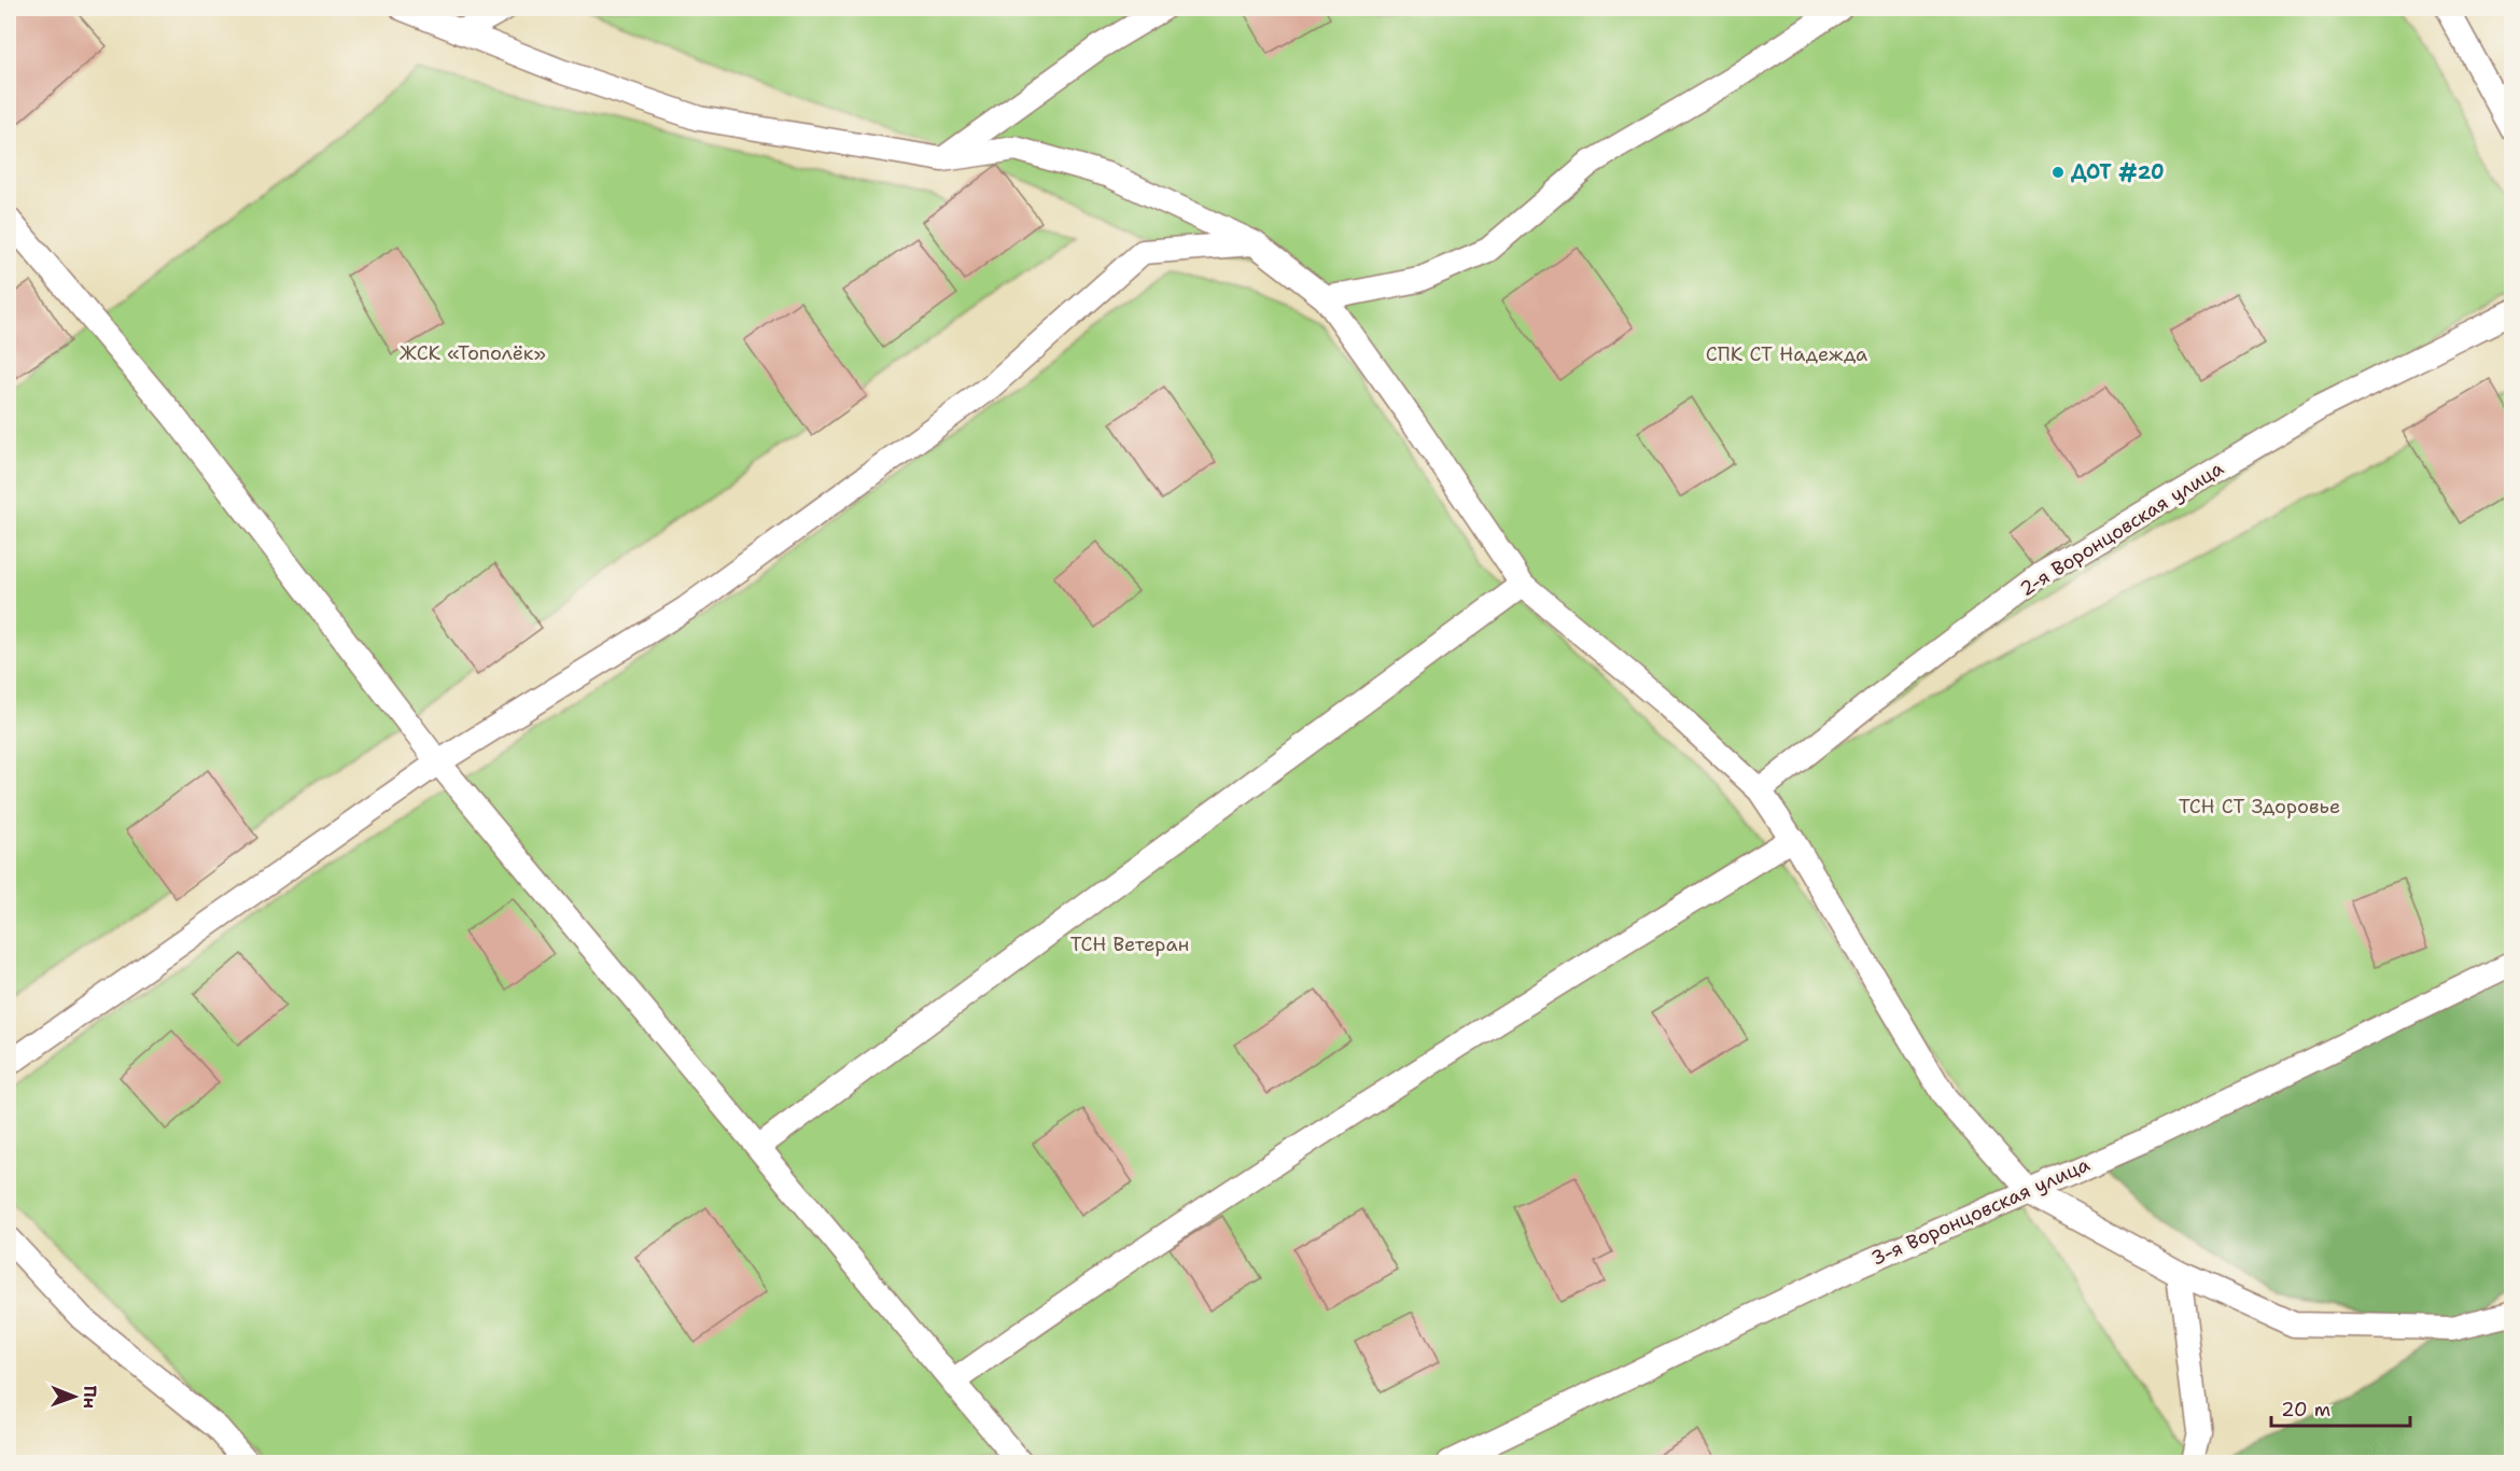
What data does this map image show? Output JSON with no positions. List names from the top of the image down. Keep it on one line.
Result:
{"streets":{"lane":["2-я Воронцовская улица","3-я Воронцовская улица"]},"parks":["ЖСК «Тополёк»","СПК СТ Надежда","ТСН СТ Здоровье","ТСН Ветеран"],"places":["ДОТ #20"],"scale_bar":"20 m","north":"right"}
